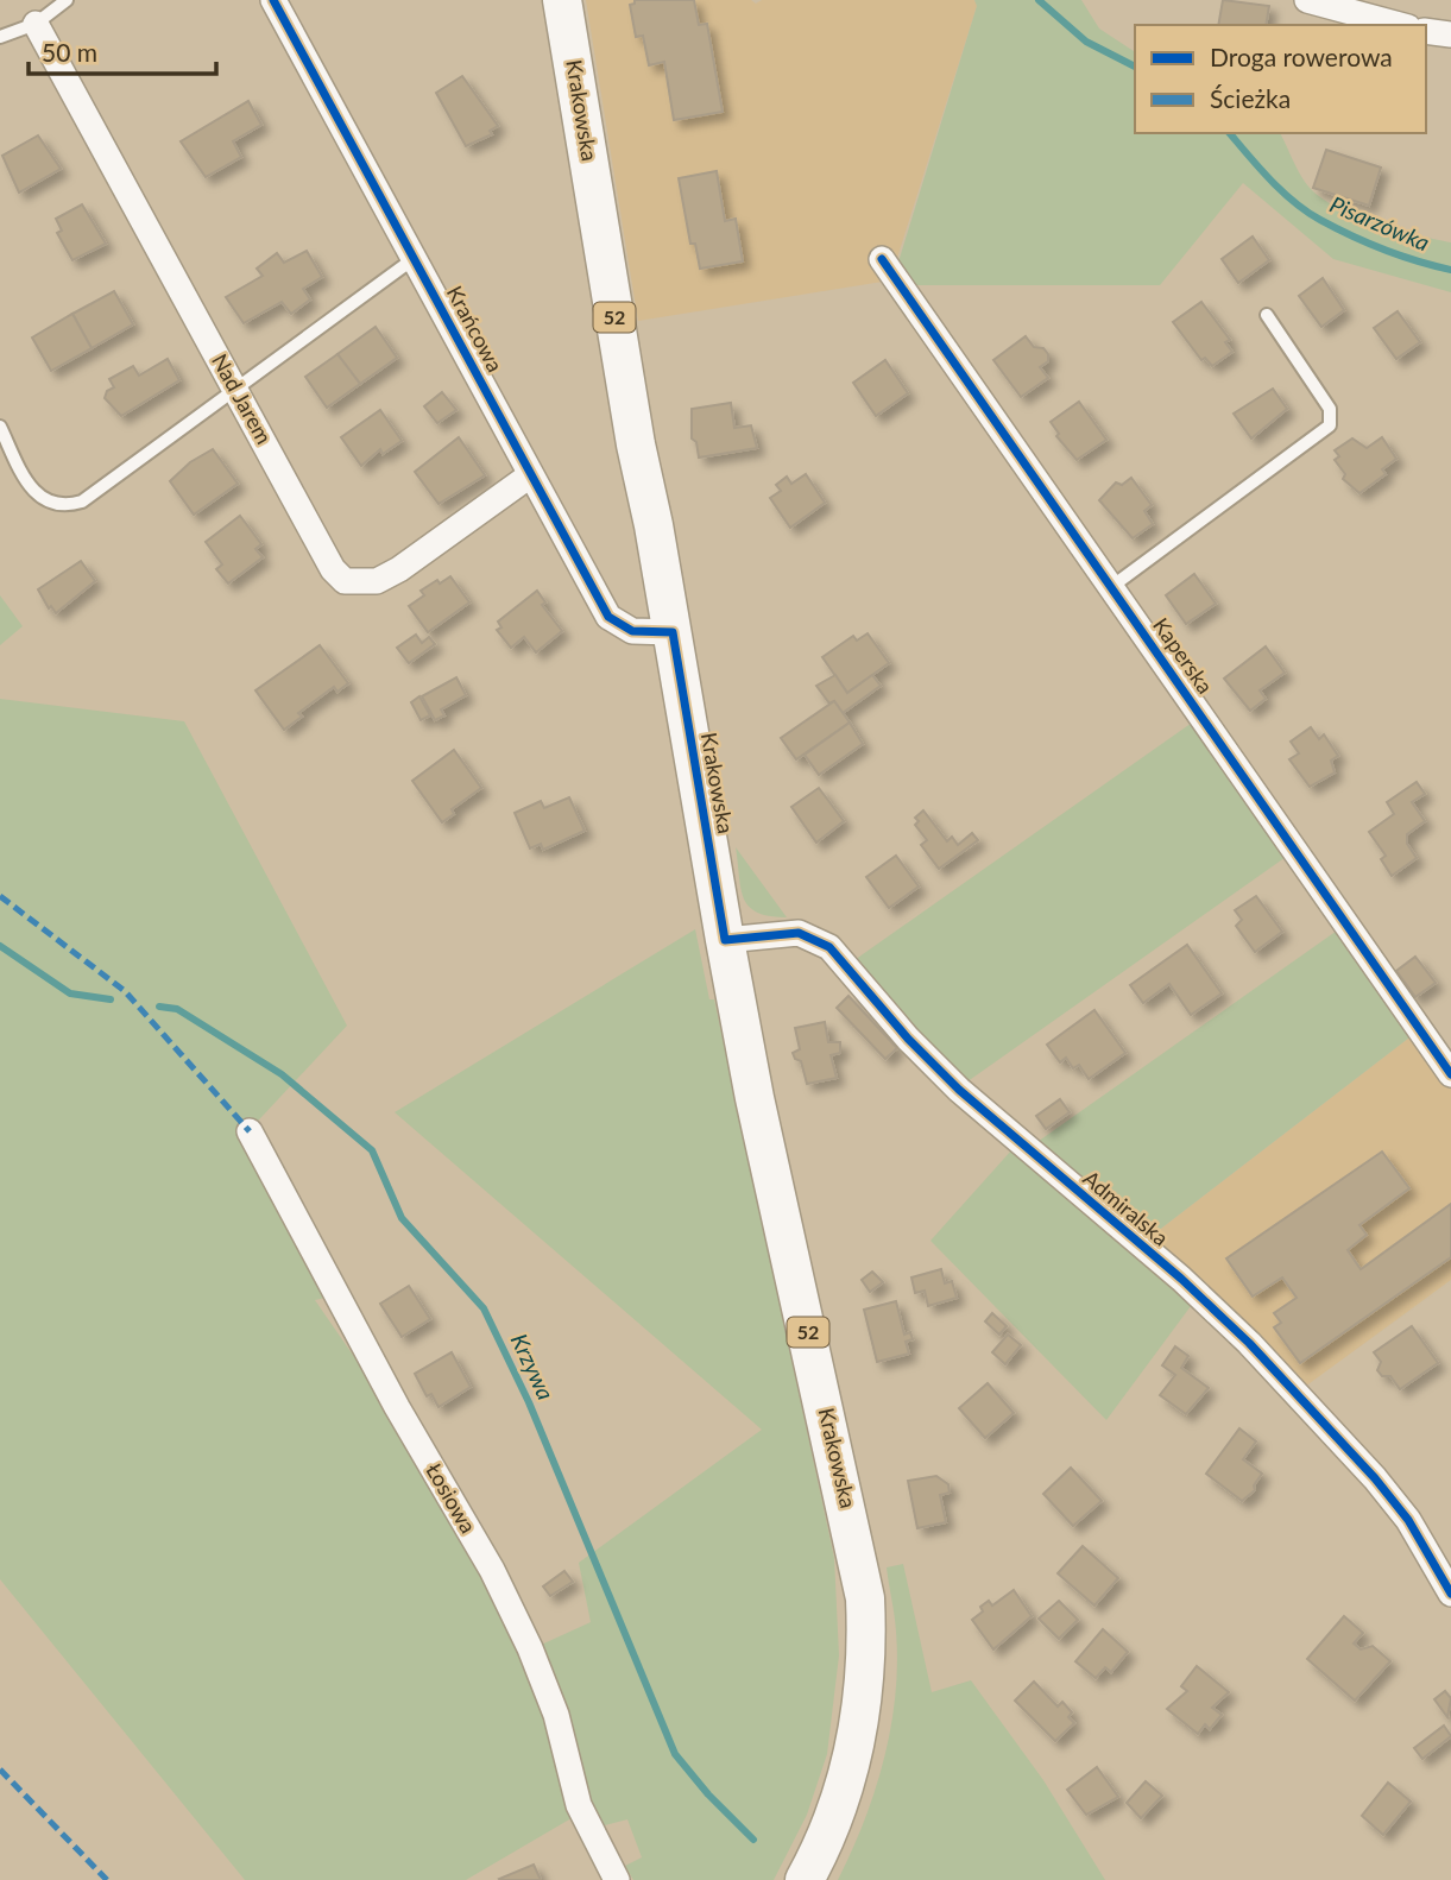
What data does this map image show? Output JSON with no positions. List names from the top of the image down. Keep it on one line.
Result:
{"streets":{"main road":["Krakowska","52"],"street":["Krańcowa","Nad Jarem","Kaperska","Admiralska","Łosiowa"]},"crossings":[["Krakowska","Krańcowa"],["Krakowska","Admiralska"],["Krańcowa","Nad Jarem"]],"water":["Pisarzówka","Krzywa"],"legend":["Droga rowerowa","Ścieżka"],"scale_bar":"50 m"}
